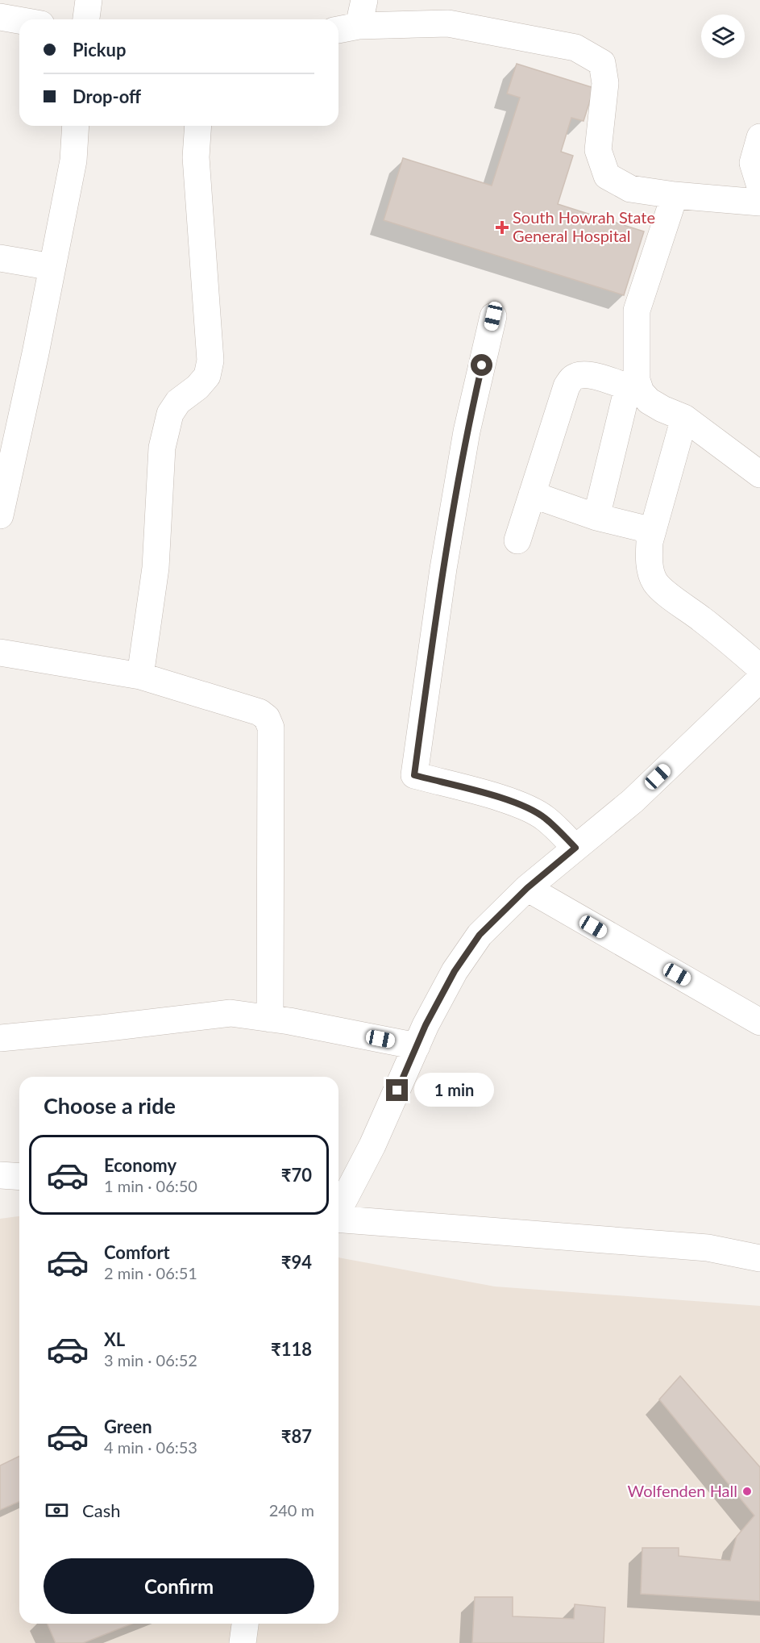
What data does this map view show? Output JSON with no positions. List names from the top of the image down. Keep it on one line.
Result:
{"places":{"health":["South Howrah State General Hospital"],"other":["Wolfenden Hall"]},"page":{"banner":["Pickup","Drop-off"],"bubble":"1 min","heading":"Choose a ride","list":[{"name":"Economy","note":"1 min · 06:50","value":"₹70"},{"name":"Comfort","note":"2 min · 06:51","value":"₹94"},{"name":"XL","note":"3 min · 06:52","value":"₹118"},{"name":"Green","note":"4 min · 06:53","value":"₹87"}],"pay":["Cash","240 m"],"buttons":"Confirm"}}
